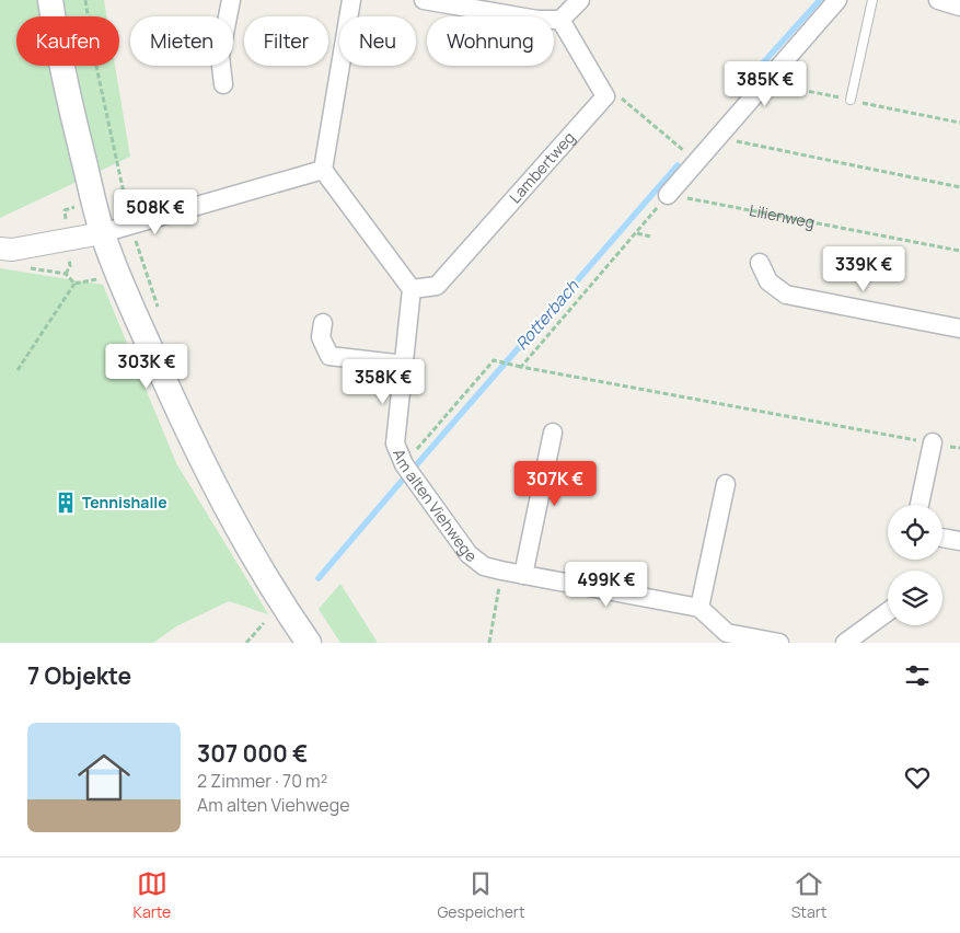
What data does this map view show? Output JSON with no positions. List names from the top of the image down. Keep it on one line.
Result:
{"streets":{"street":["Lambertweg","Am alten Viehwege"],"path":["Lilienweg"]},"crossings":[["Lambertweg","Am alten Viehwege"]],"water":["Rotterbach"],"places":{"building":["Tennishalle"]},"page":{"chip":["Kaufen","Mieten","Filter","Neu","Wohnung"],"price":["385K €","508K €","339K €","303K €","358K €","307K €","499K €"],"heading":"7 Objekte","list":[{"name":"307 000 €","note":"2 Zimmer · 70 m² · Am alten Viehwege"}],"tabs":["Karte","Gespeichert","Start"]}}
